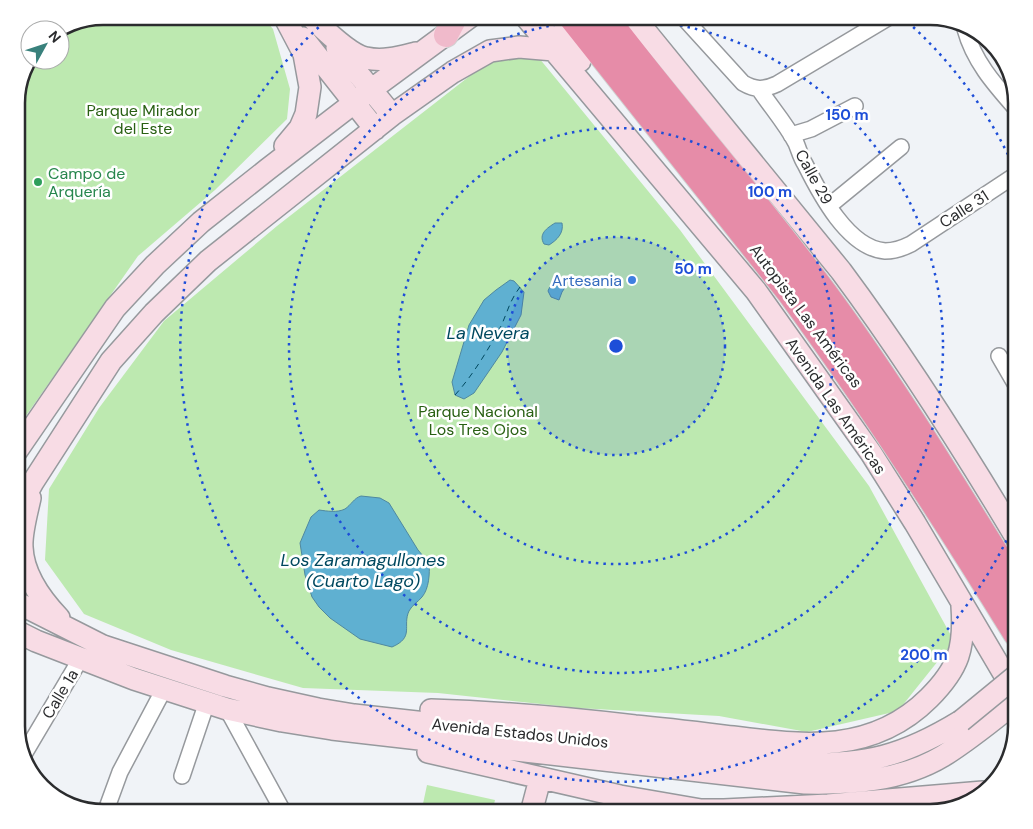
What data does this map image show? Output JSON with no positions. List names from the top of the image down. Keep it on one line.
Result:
{"streets":{"highway":["Autopista Las Américas"],"street":["Calle 29","Calle 31","Avenida Las Américas","Calle 1a","Avenida Estados Unidos"]},"crossings":[["Calle 29","Calle 31"],["Calle 1a","Avenida Estados Unidos"]],"water":["La Nevera","Los Zaramagullones (Cuarto Lago)"],"parks":["Parque Mirador del Este","Parque Nacional Los Tres Ojos"],"places":["Campo de Arquería","Artesania"],"north":"top right","rings":["150 m","100 m","50 m","200 m"]}
